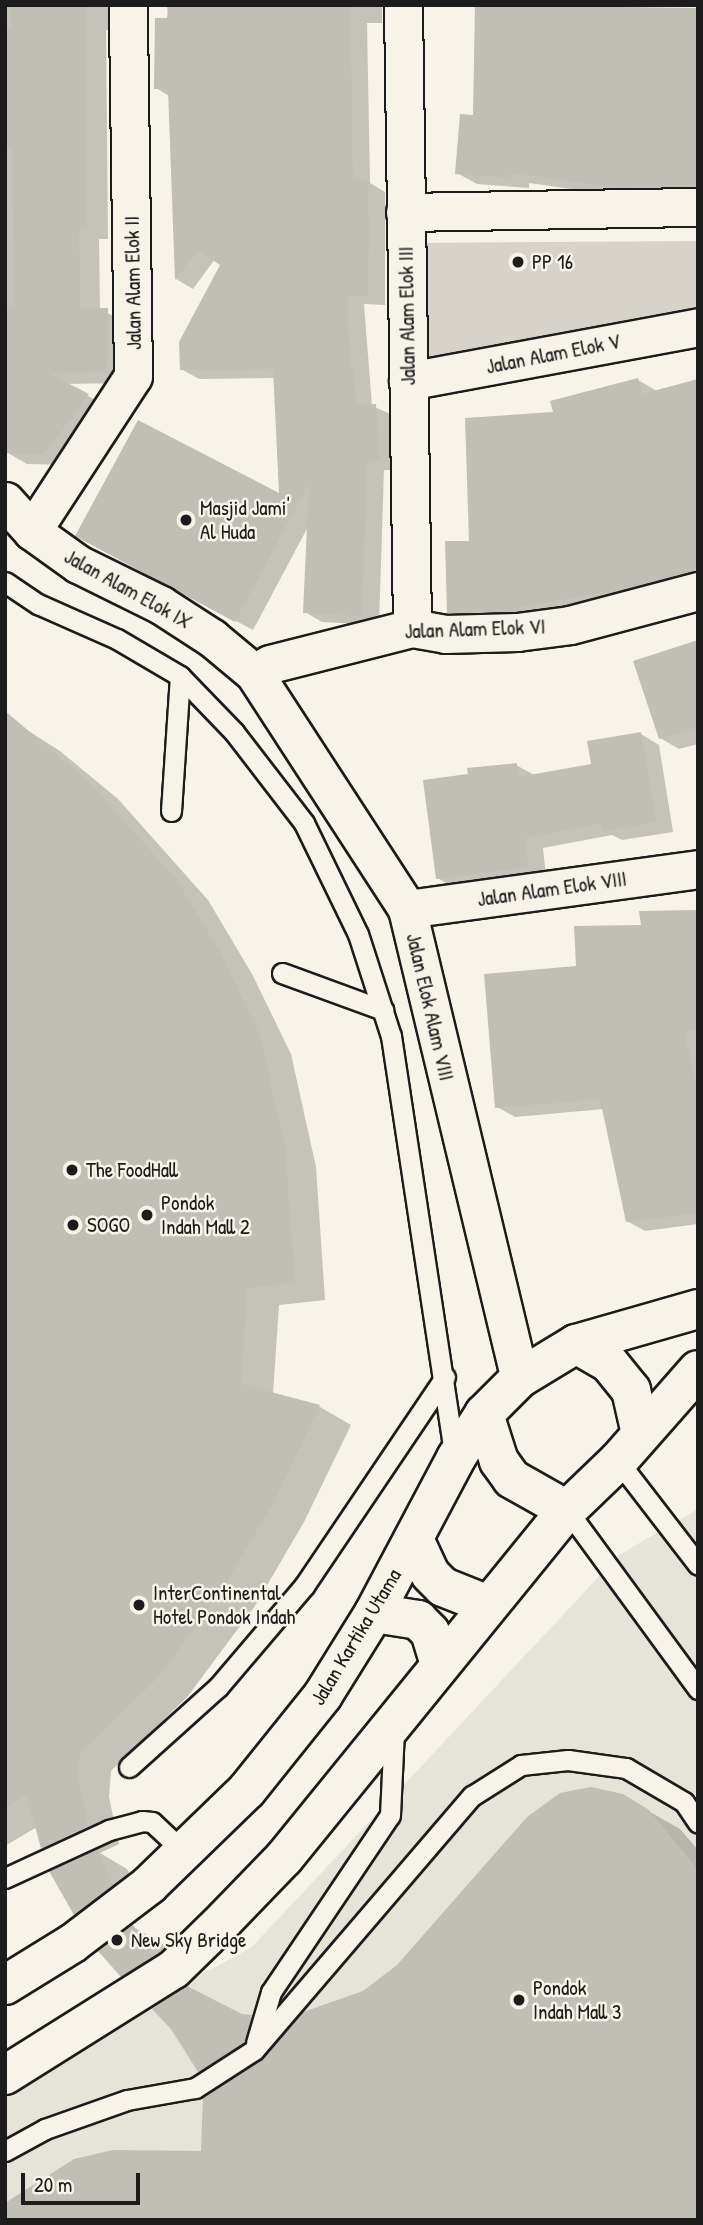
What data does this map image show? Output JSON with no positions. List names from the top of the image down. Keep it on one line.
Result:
{"streets":{"main road":["Jalan Kartika Utama"],"street":["Jalan Alam Elok II","Jalan Alam Elok III","Jalan Alam Elok V","Jalan Alam Elok IX","Jalan Alam Elok VI","Jalan Alam Elok VIII","Jalan Elok Alam VIII"]},"crossings":[["Jalan Alam Elok II","Jalan Alam Elok IX"],["Jalan Alam Elok III","Jalan Alam Elok V"],["Jalan Alam Elok III","Jalan Alam Elok VI"],["Jalan Alam Elok IX","Jalan Alam Elok VI"],["Jalan Alam Elok IX","Jalan Elok Alam VIII"],["Jalan Alam Elok VI","Jalan Elok Alam VIII"],["Jalan Alam Elok VIII","Jalan Elok Alam VIII"],["Jalan Elok Alam VIII","Jalan Kartika Utama"]],"places":["PP 16","Masjid Jami' Al Huda","The FoodHall","Pondok Indah Mall 2","SOGO","InterContinental Hotel Pondok Indah","New Sky Bridge","Pondok Indah Mall 3"],"scale_bar":"20 m"}
